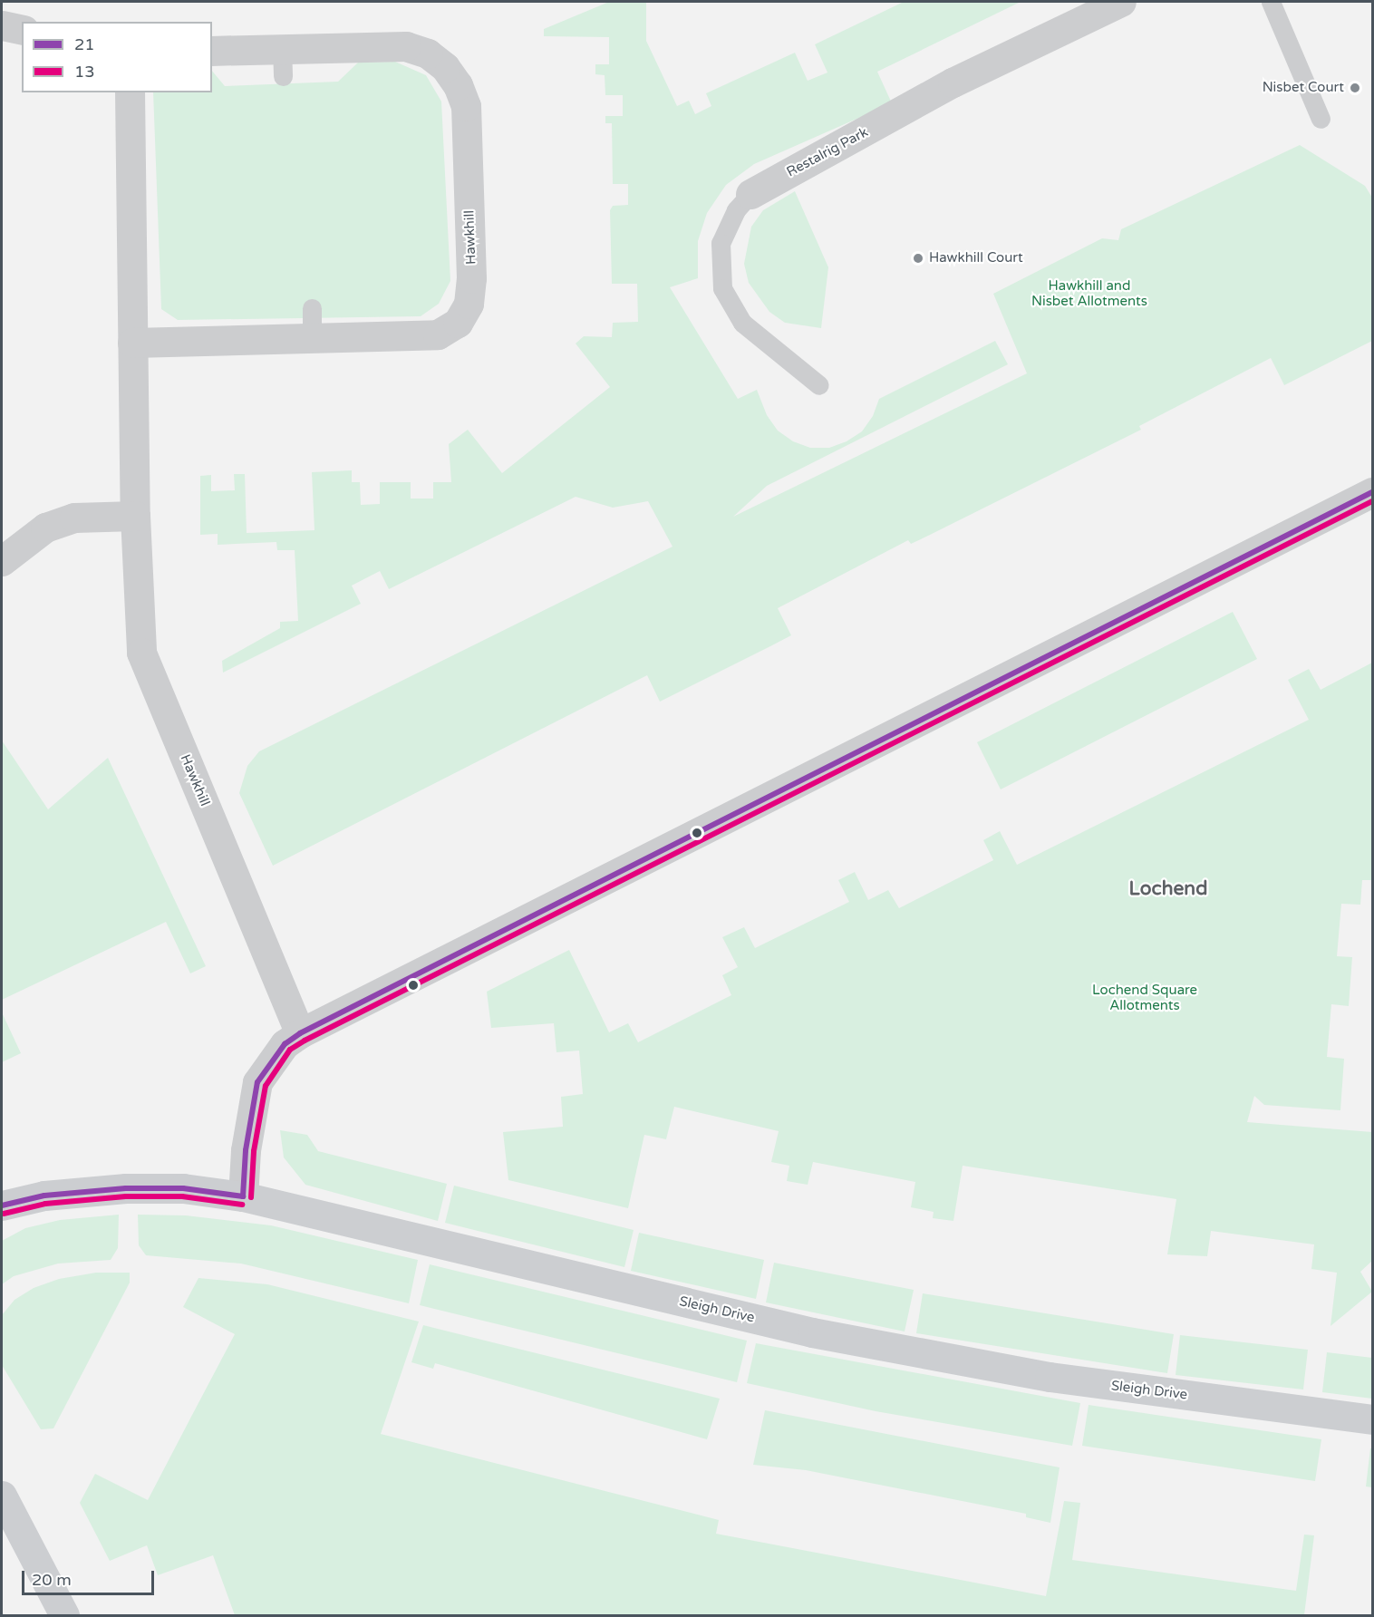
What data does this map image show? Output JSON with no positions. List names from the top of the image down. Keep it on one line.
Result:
{"streets":{"street":["Restalrig Park","Hawkhill","Sleigh Drive"]},"districts":["Lochend"],"parks":["Hawkhill and Nisbet Allotments","Lochend Square Allotments"],"places":["Nisbet Court","Hawkhill Court"],"lines":["transit line 21","transit line 13"],"legend":["21","13"],"scale_bar":"20 m"}
